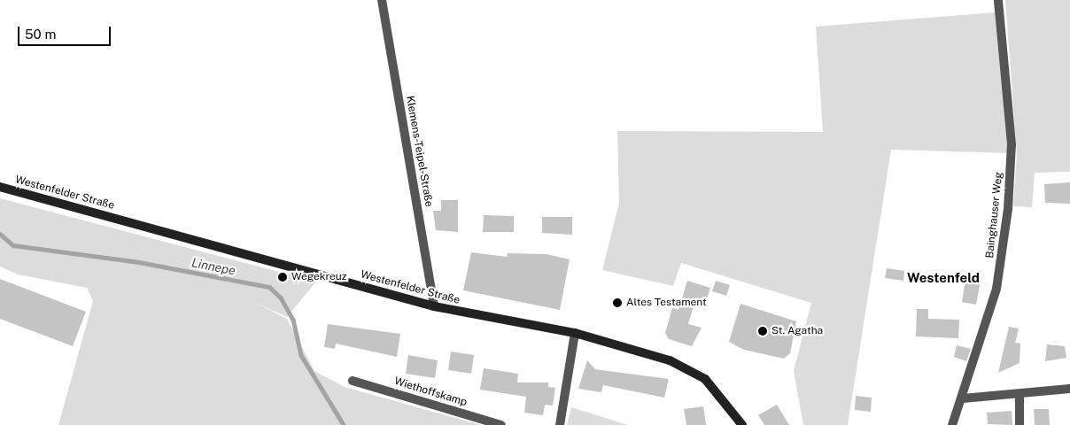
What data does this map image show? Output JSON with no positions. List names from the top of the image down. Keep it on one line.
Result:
{"streets":{"main road":["Westenfelder Straße"],"street":["Klemens-Teipel-Straße","Bainghauser Weg","Wiethoffskamp"]},"crossings":[["Klemens-Teipel-Straße","Westenfelder Straße"]],"districts":["Westenfeld"],"water":["Linnepe"],"places":["Wegekreuz","Altes Testament","St. Agatha"],"scale_bar":"50 m"}
